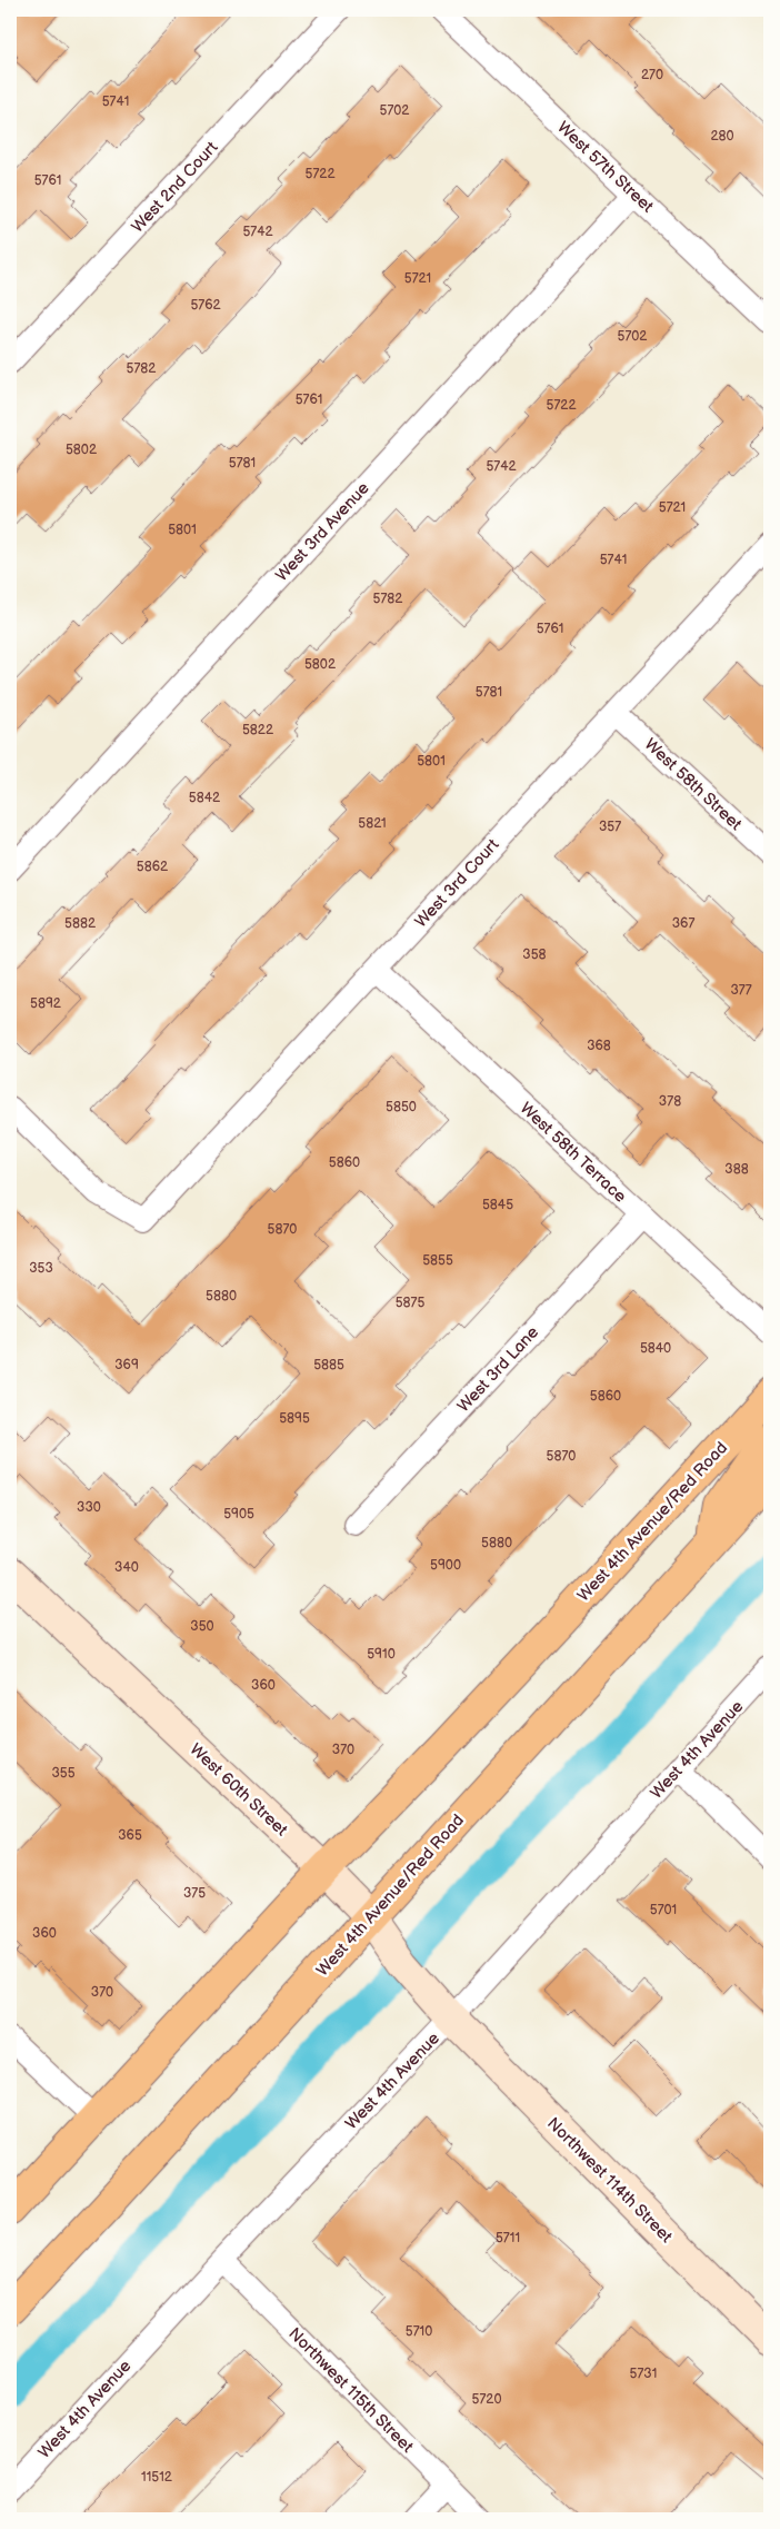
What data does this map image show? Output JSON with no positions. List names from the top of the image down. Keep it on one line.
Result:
{"streets":{"main road":["West 4th Avenue/Red Road"],"street":["West 57th Street","West 2nd Court","West 3rd Avenue","West 58th Street","West 3rd Court","West 58th Terrace","West 3rd Lane","West 4th Avenue","West 60th Street","Northwest 114th Street","Northwest 115th Street"]},"crossings":[["West 57th Street","West 3rd Avenue"],["West 58th Street","West 3rd Court"],["West 3rd Court","West 58th Terrace"],["West 58th Terrace","West 3rd Lane"],["West 4th Avenue/Red Road","West 60th Street"],["West 4th Avenue","West 60th Street"],["West 4th Avenue","Northwest 114th Street"],["West 4th Avenue","Northwest 115th Street"],["West 60th Street","Northwest 114th Street"]],"house_numbers":["270","5741","5702","280","5722","5761","5742","5721","5762","5702","5782","5761","5722","5802","5781","5742","5721","5801","5741","5782","5761","5802","5781","5822","5801","5842","5821","357","5862","5882","367","358","377","5892","368","378","5850","5860","388","5845","5870","5855","353","5880","5875","5840","369","5885","5860","5895","5870","330","5905","5880","5900","340","350","5910","360","370","355","365","375","5701","360","370","5711","5710","5731","5720","11512"]}
